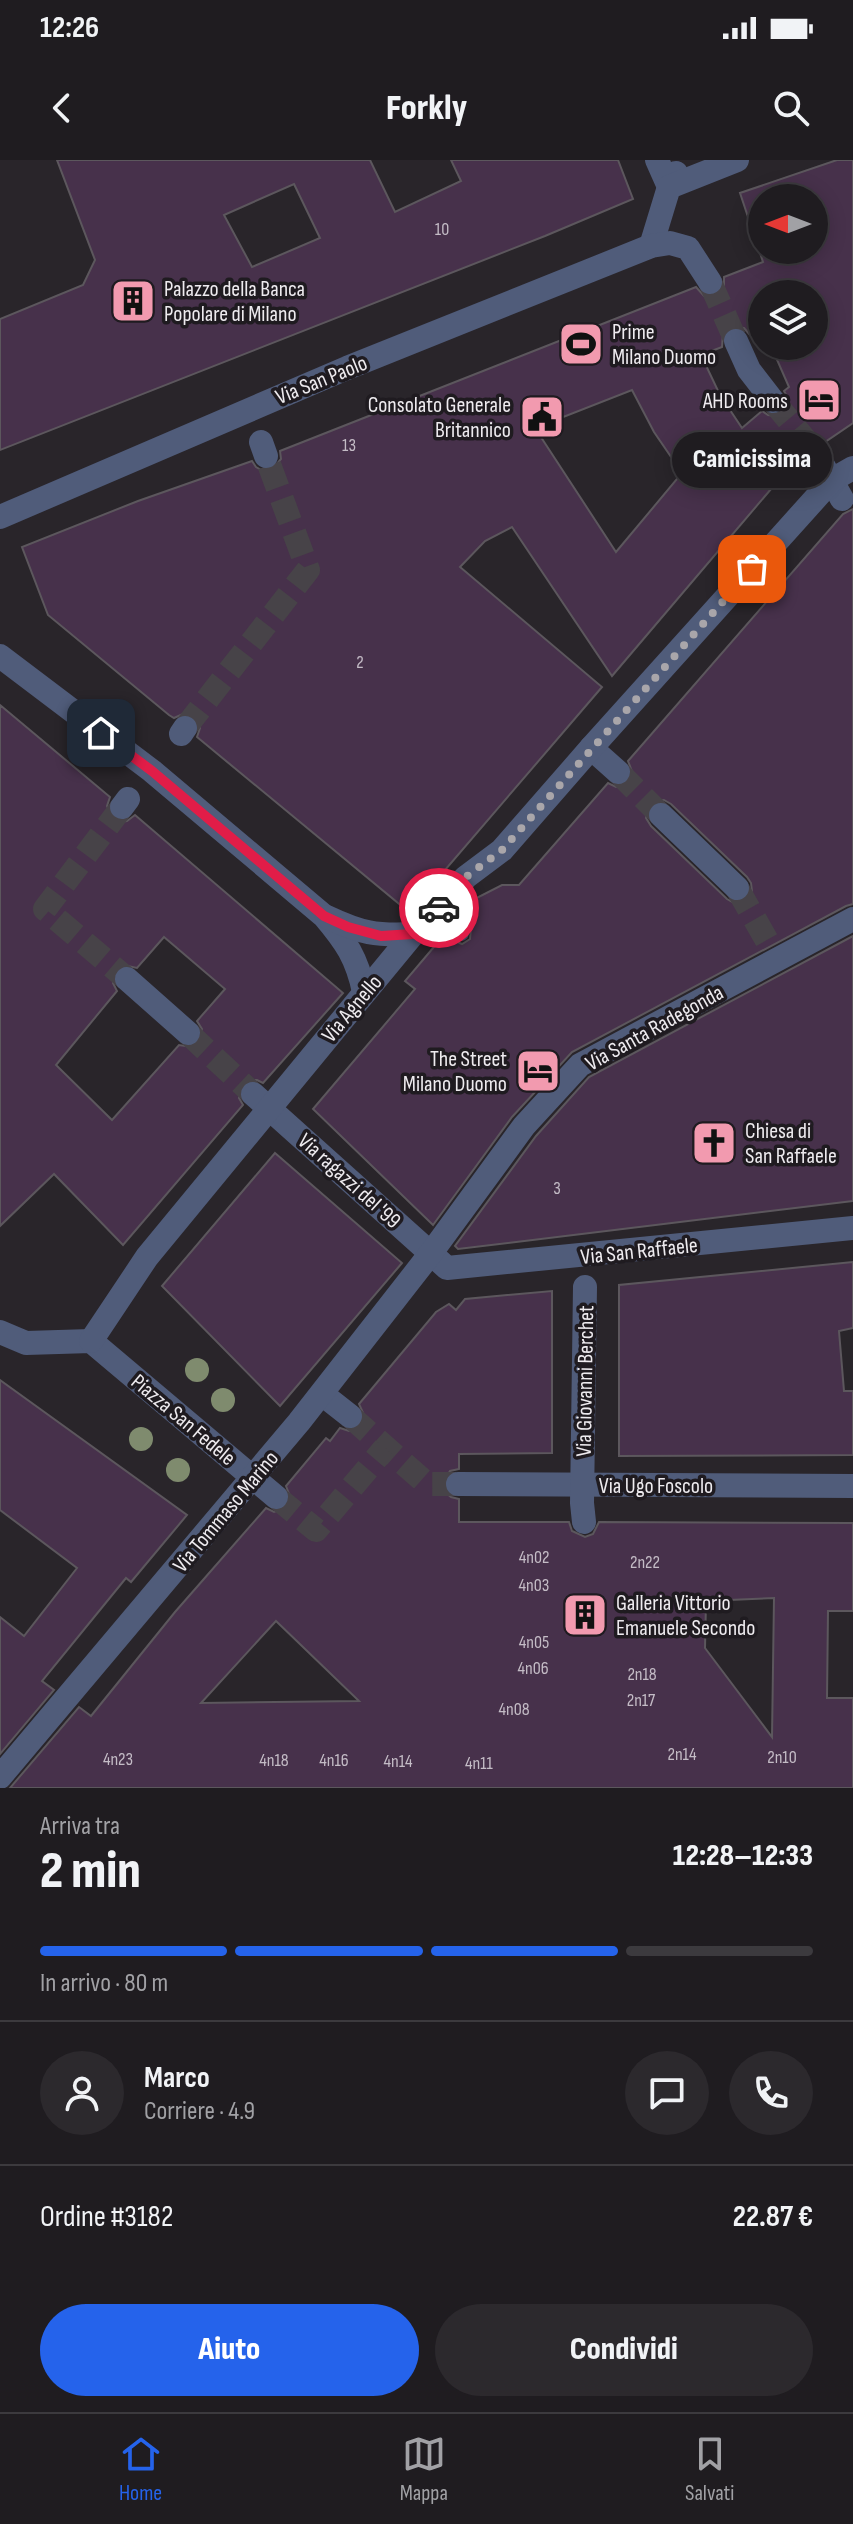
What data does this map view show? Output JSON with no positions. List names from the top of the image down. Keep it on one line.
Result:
{"streets":{"street":["Via San Paolo","Via Agnello","Via Santa Radegonda","Via ragazzi del '99","Via San Raffaele","Via Giovanni Berchet","Piazza San Fedele","Via Ugo Foscolo","Via Tommaso Marino"]},"crossings":[["Via Agnello","Via ragazzi del '99"],["Via Agnello","Piazza San Fedele"],["Via Santa Radegonda","Via ragazzi del '99"],["Via Santa Radegonda","Via San Raffaele"],["Via Santa Radegonda","Via Tommaso Marino"],["Via ragazzi del '99","Via San Raffaele"],["Via ragazzi del '99","Via Tommaso Marino"],["Via San Raffaele","Via Tommaso Marino"],["Via Giovanni Berchet","Via Ugo Foscolo"],["Piazza San Fedele","Via Tommaso Marino"]],"places":{"building":["Palazzo della Banca Popolare di Milano","Galleria Vittorio Emanuele Secondo"],"sports":["Prime Milano Duomo"],"hotel":["AHD Rooms","The Street Milano Duomo"],"public building":["Consolato Generale Britannico"],"other":["Camicissima"],"church":["Chiesa di San Raffaele"]},"house_numbers":["10","13","2","3","4n02","2n22","4n03","4n05","4n06","2n18","2n17","4n08","2n14","2n10","4n23","4n18","4n16","4n14","4n11"],"north":"left","page":{"status":"12:26","header":"Forkly","bubble":"Camicissima","heading":["2 min","Arriva tra","12:28–12:33"],"panel":["Marco","Corriere · 4.9","Ordine #3182","22.87 €"],"bar":"In arrivo · 80 m","buttons":["Aiuto","Condividi"],"tabs":["Home","Mappa","Salvati"]}}
